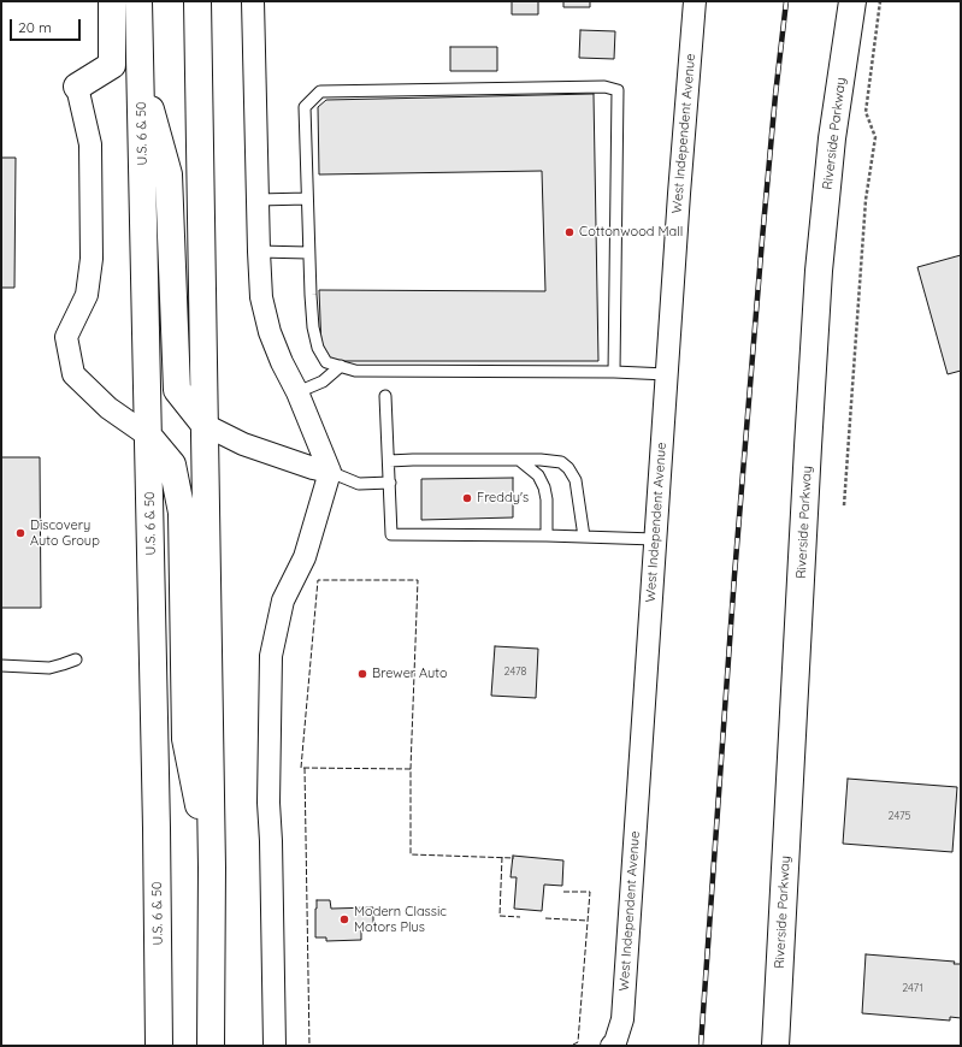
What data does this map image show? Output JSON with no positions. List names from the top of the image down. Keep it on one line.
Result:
{"streets":{"main road":["U.S. 6 & 50","Riverside Parkway"],"street":["West Independent Avenue"]},"places":["Cottonwood Mall","Freddy's","Discovery Auto Group","Brewer Auto","Modern Classic Motors Plus"],"house_numbers":["2478","2475","2471"],"scale_bar":"20 m"}
